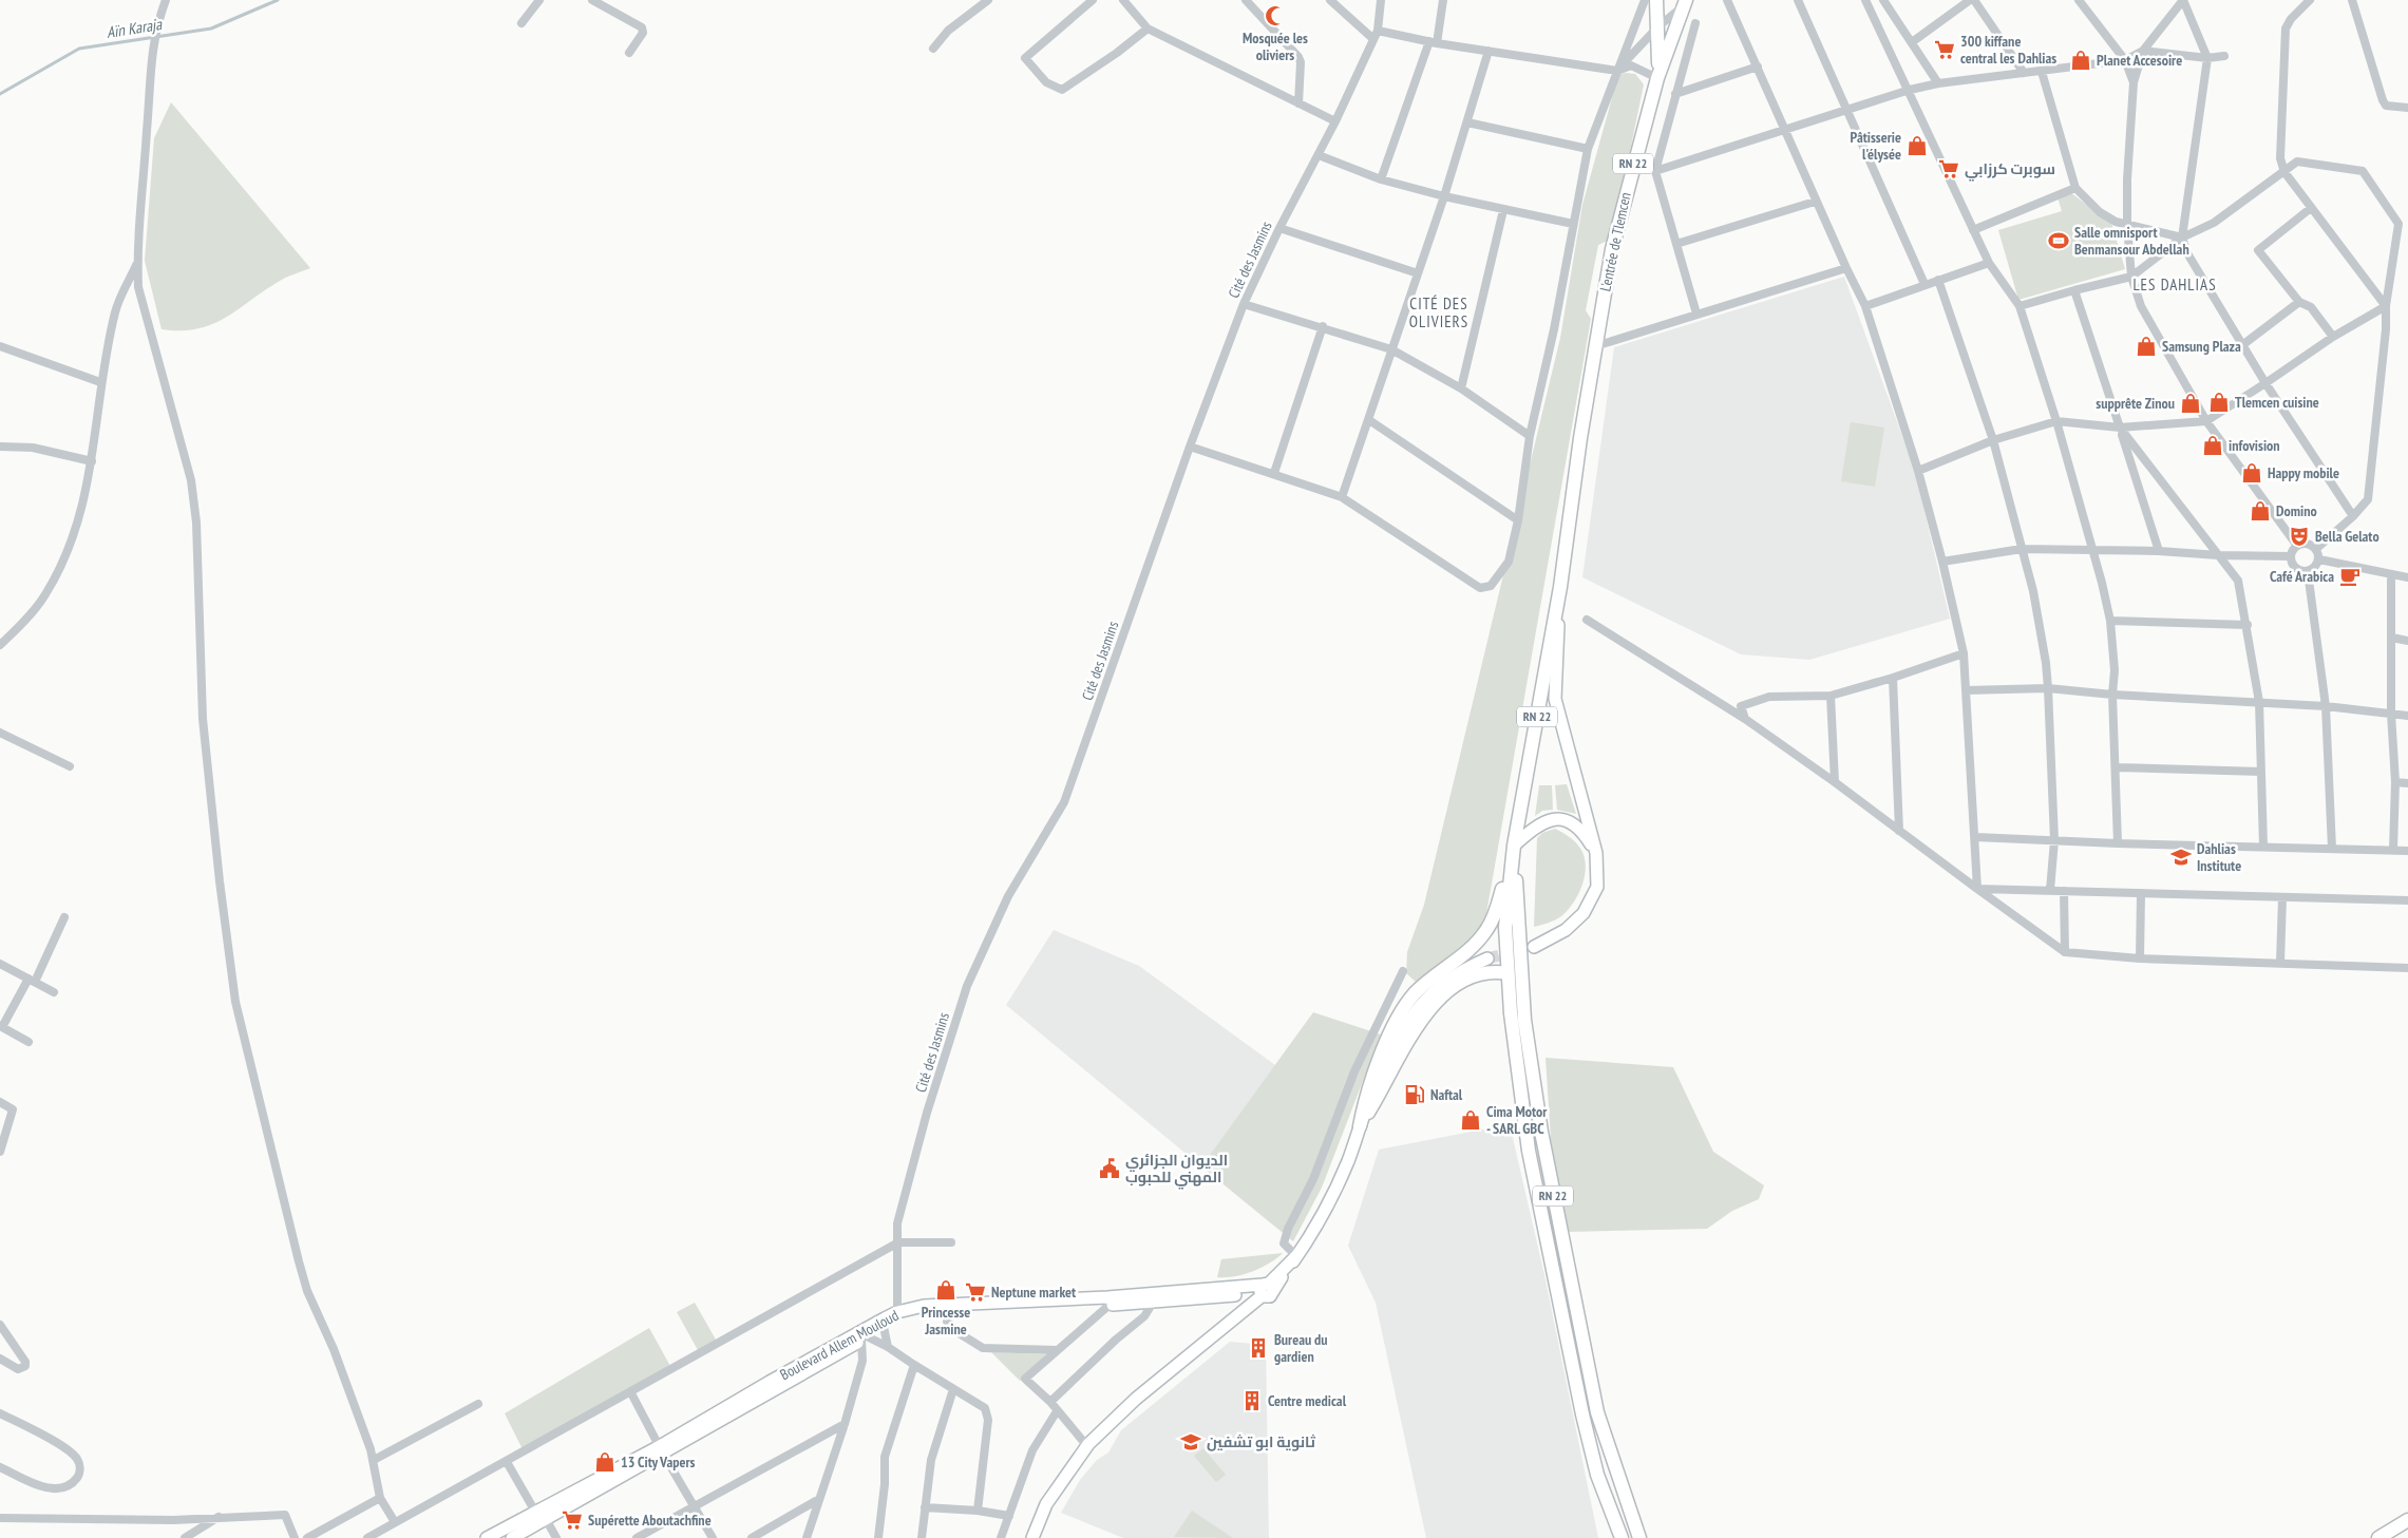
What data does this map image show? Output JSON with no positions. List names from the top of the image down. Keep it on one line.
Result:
{"streets":{"main road":["RN 22","L'entrée de Tlemcen","Boulevard Allem Mouloud"],"street":["Cité des Jasmins"]},"crossings":[["RN 22","L'entrée de Tlemcen"],["Cité des Jasmins","Boulevard Allem Mouloud"]],"districts":["LES DAHLIAS","CITÉ DES OLIVIERS"],"water":["Aïn Karaja"],"places":{"mosque":["Mosquée les oliviers"],"supermarket":["300 kiffane central les Dahlias","سوبرت كرزابي","Neptune market","Supérette Aboutachfine"],"shop":["Planet Accesoire","Pâtisserie l'élysée","Samsung Plaza","Tlemcen cuisine","supprête Zinou","infovision","Happy mobile","Domino","Cima Motor - SARL GBC","Princesse Jasmine","13 City Vapers"],"sports":["Salle omnisport Benmansour Abdellah"],"theatre":["Bella Gelato"],"cafe":["Café Arabica"],"school or university":["Dahlias Institute","ثانوية ابو تشفين"],"fuel station":["Naftal"],"public building":["الديوان الجزائري المهني للحبوب"],"building":["Bureau du gardien","Centre medical"]}}
